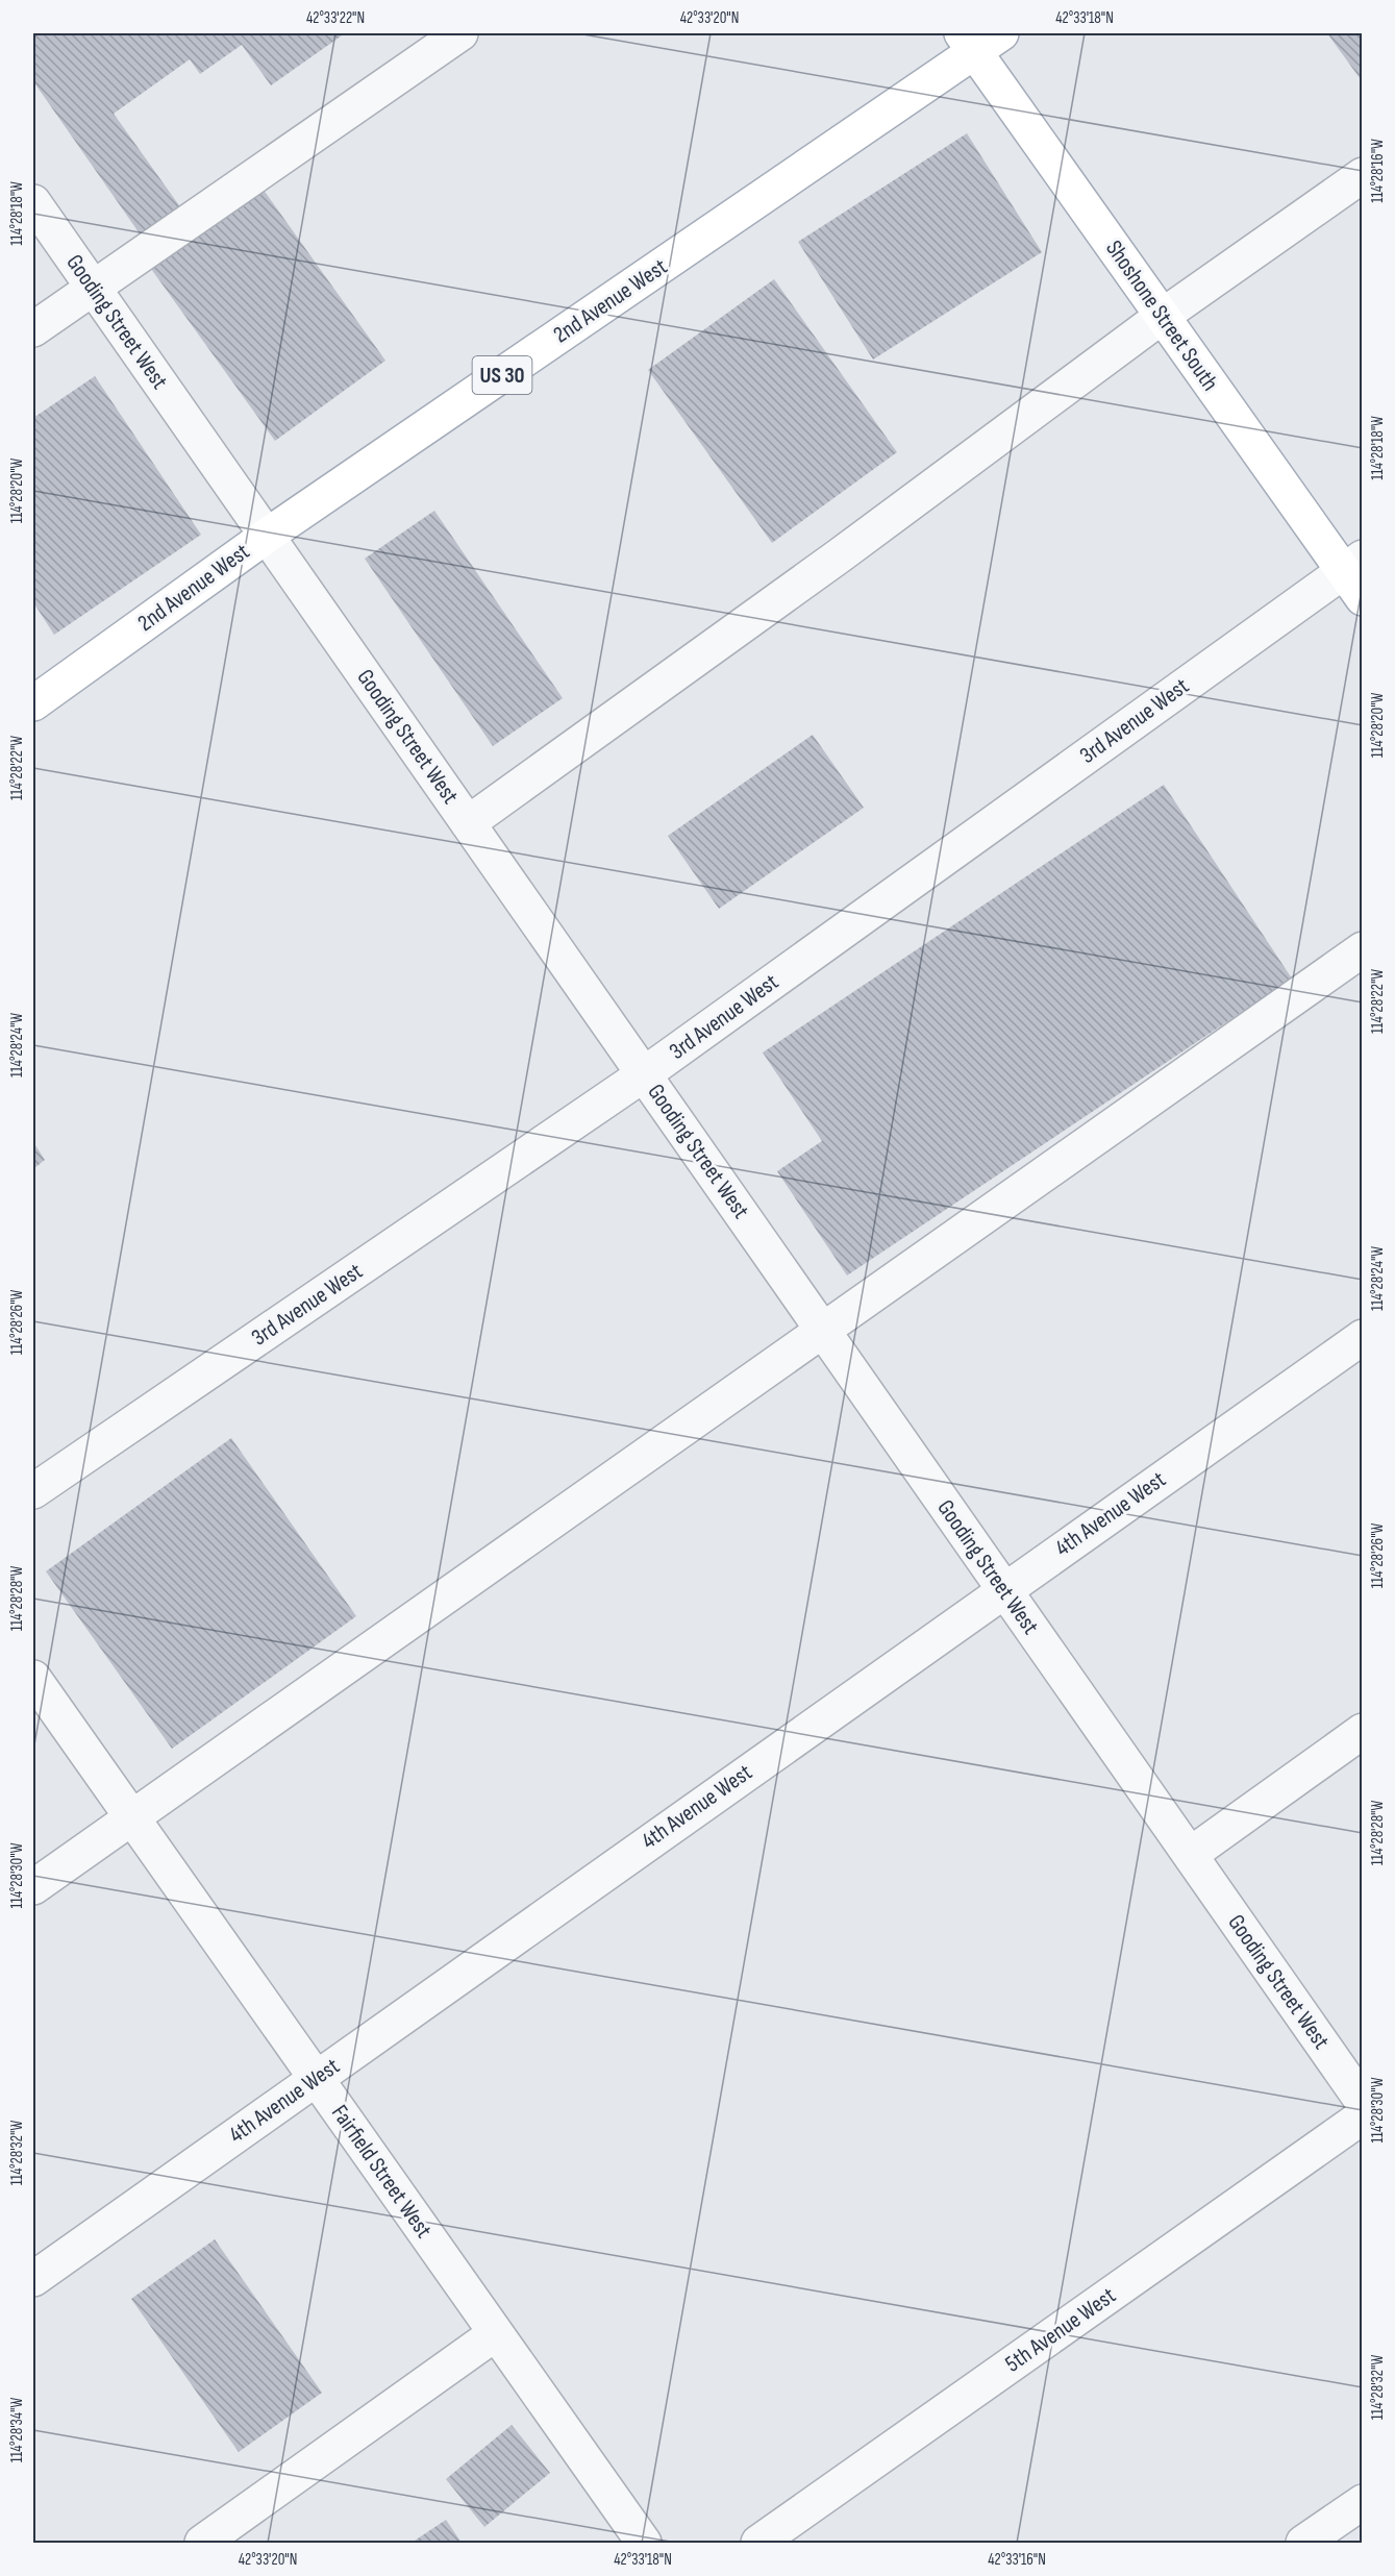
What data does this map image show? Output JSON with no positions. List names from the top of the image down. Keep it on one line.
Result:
{"streets":{"main road":["2nd Avenue West","Shoshone Street South","US 30"],"street":["Gooding Street West","3rd Avenue West","4th Avenue West","Fairfield Street West","5th Avenue West"]},"crossings":[["2nd Avenue West","Shoshone Street South"],["2nd Avenue West","Gooding Street West"],["Shoshone Street South","3rd Avenue West"],["Gooding Street West","3rd Avenue West"],["Gooding Street West","4th Avenue West"],["4th Avenue West","Fairfield Street West"]],"coordinates":["42°33'22\"N","42°33'20\"N","42°33'18\"N","114°28'16\"W","114°28'18\"W","114°28'20\"W","114°28'22\"W","114°28'24\"W","114°28'26\"W","114°28'28\"W","114°28'30\"W","114°28'32\"W","114°28'34\"W","42°33'16\"N"]}
